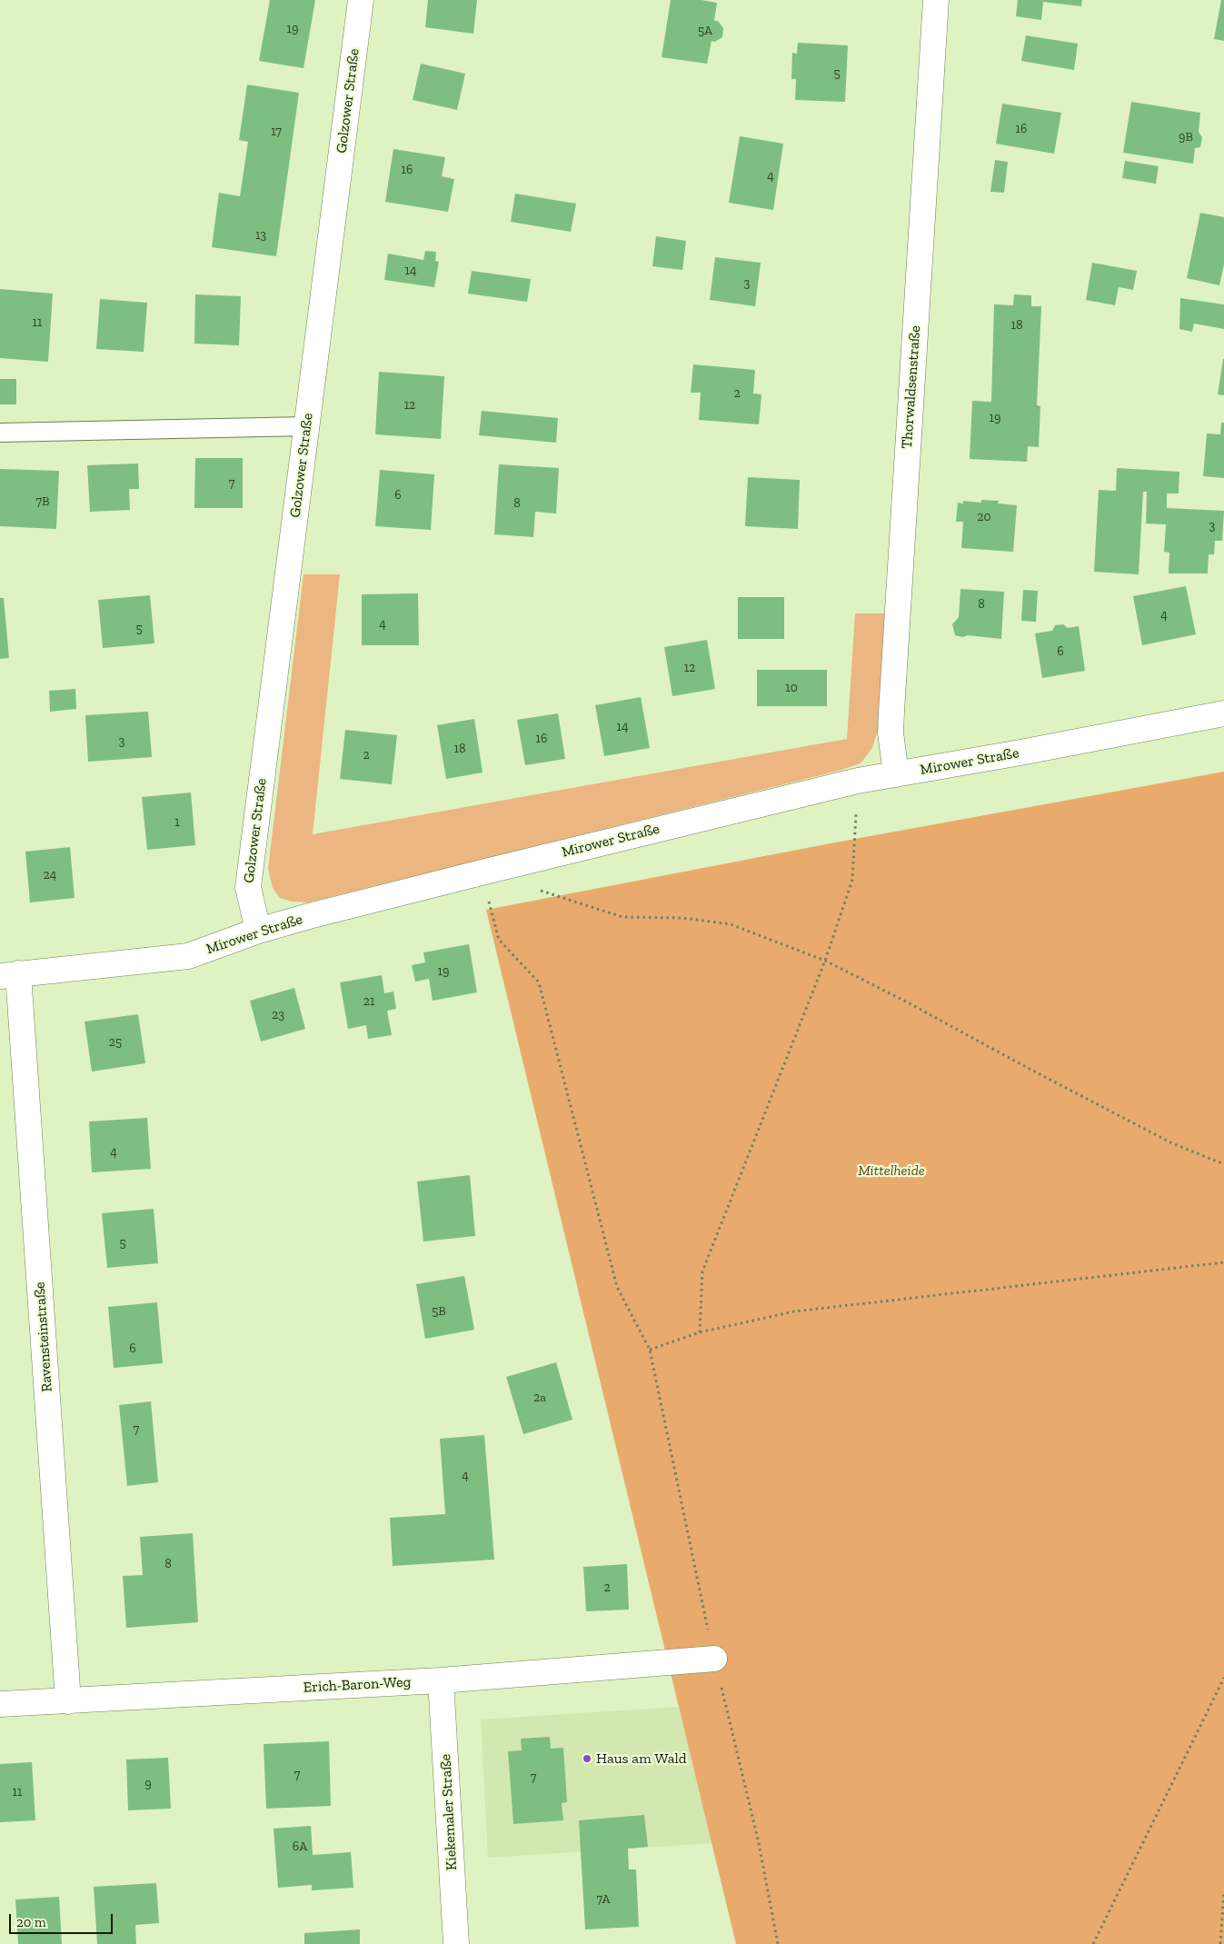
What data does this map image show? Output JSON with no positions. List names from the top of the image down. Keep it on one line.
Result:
{"streets":{"street":["Golzower Straße","Thorwaldsenstraße","Mirower Straße","Ravensteinstraße","Erich-Baron-Weg","Kiekemaler Straße"]},"crossings":[["Golzower Straße","Mirower Straße"],["Thorwaldsenstraße","Mirower Straße"],["Mirower Straße","Ravensteinstraße"],["Ravensteinstraße","Erich-Baron-Weg"],["Erich-Baron-Weg","Kiekemaler Straße"]],"parks":["Mittelheide"],"places":["Haus am Wald"],"house_numbers":["19","5A","5","16","17","9B","16","4","13","14","3","11","18","2","12","19","7","6","7B","8","20","3","8","4","4","5","6","12","10","14","16","3","18","2","1","24","19","21","23","25","4","5","5B","6","2a","7","4","8","2","7","7","9","11","6A","7A"],"scale_bar":"20 m"}
